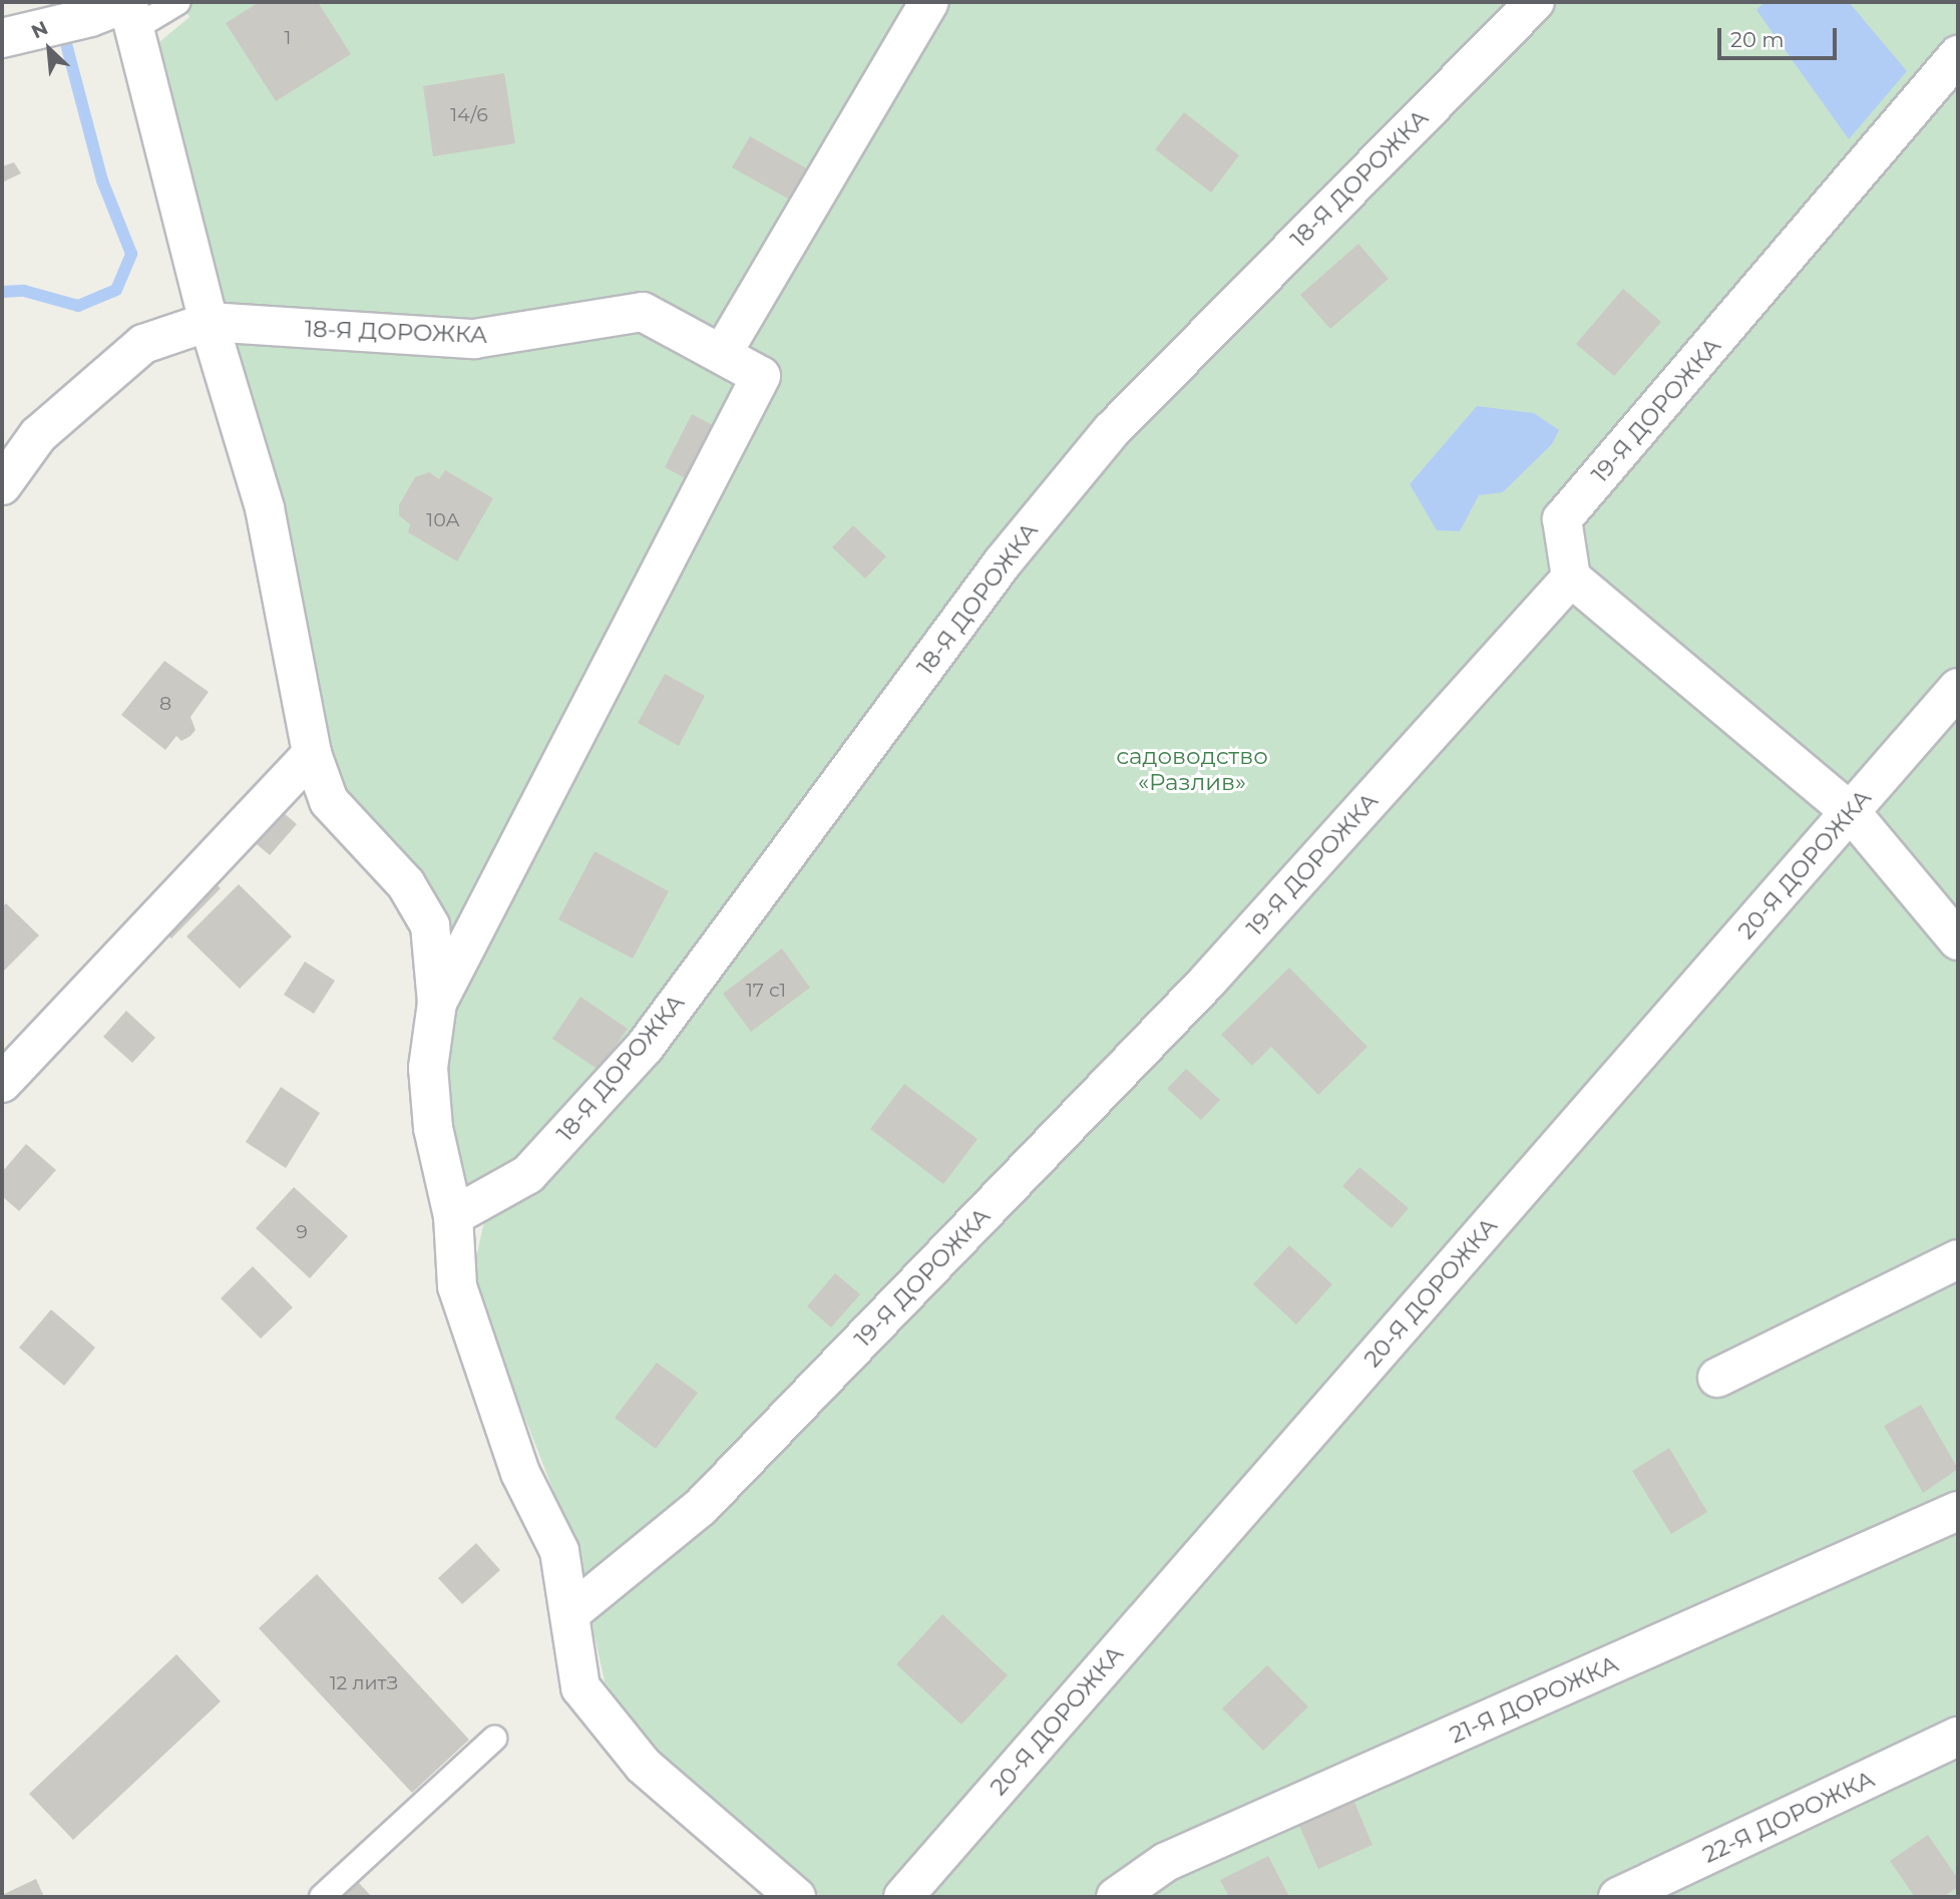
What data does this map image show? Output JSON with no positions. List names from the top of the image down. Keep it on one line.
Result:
{"streets":{"street":["18-Я ДОРОЖКА","19-Я ДОРОЖКА","20-Я ДОРОЖКА","21-Я ДОРОЖКА","22-Я ДОРОЖКА"]},"parks":["садоводство «Разлив»"],"house_numbers":["1","14/6","10А","8","17 с1","9","12 литЗ"],"scale_bar":"20 m","north":"top left"}
